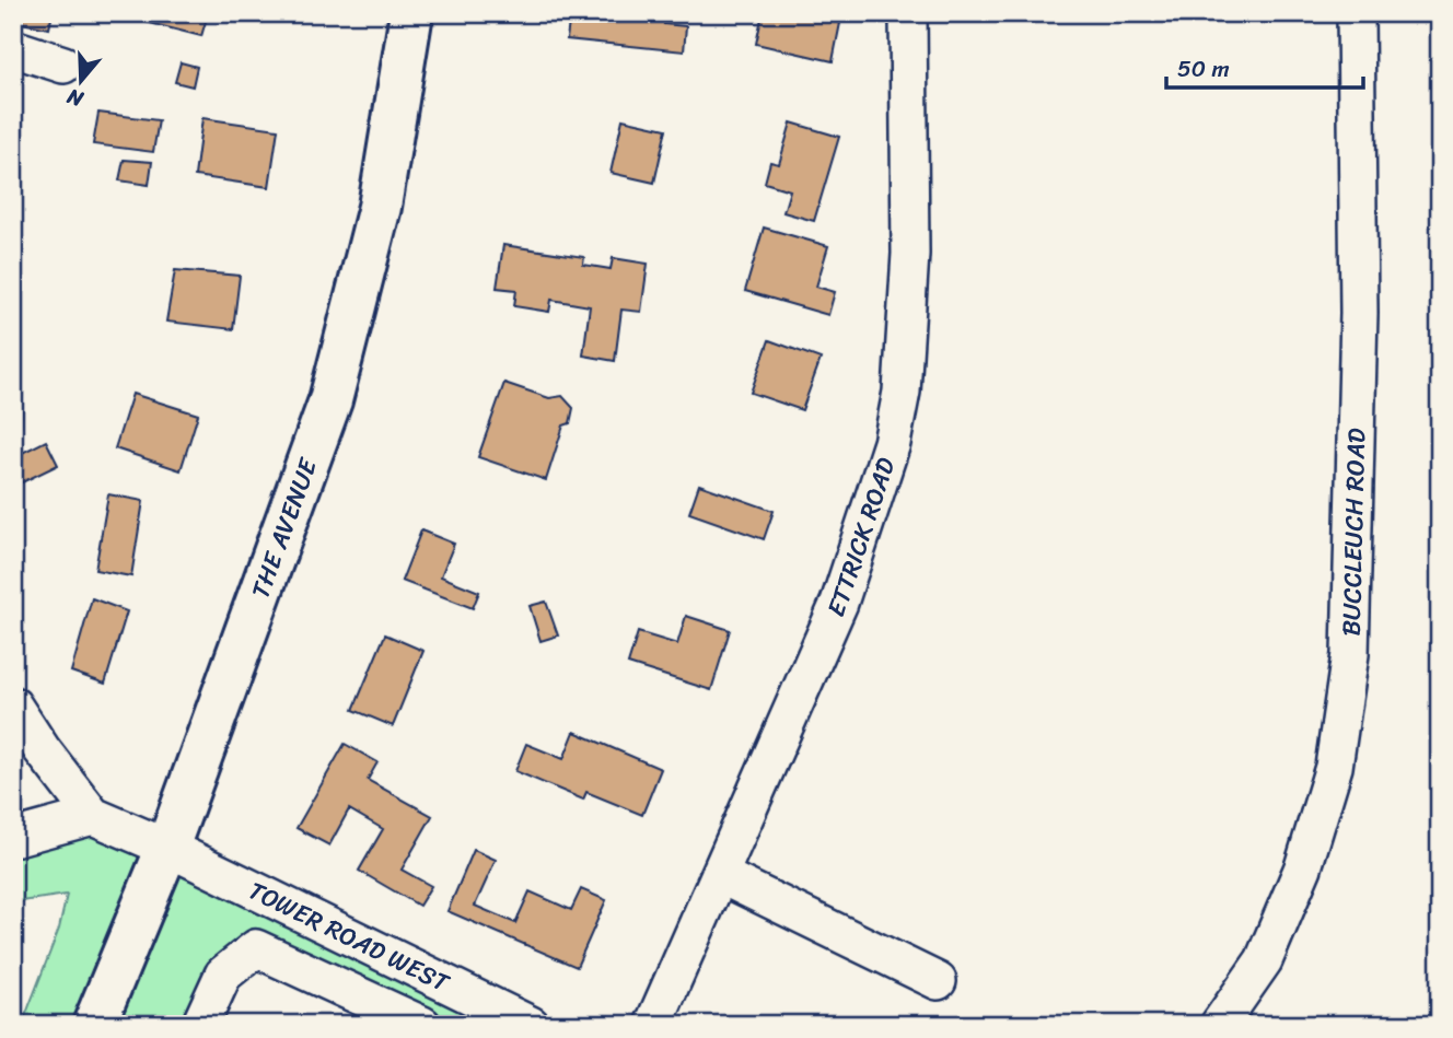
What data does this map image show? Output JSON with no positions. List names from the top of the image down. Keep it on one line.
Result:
{"streets":{"main road":["THE AVENUE"],"street":["BUCCLEUCH ROAD","ETTRICK ROAD","TOWER ROAD WEST"]},"crossings":[["THE AVENUE","TOWER ROAD WEST"]],"scale_bar":"50 m","north":"bottom"}
